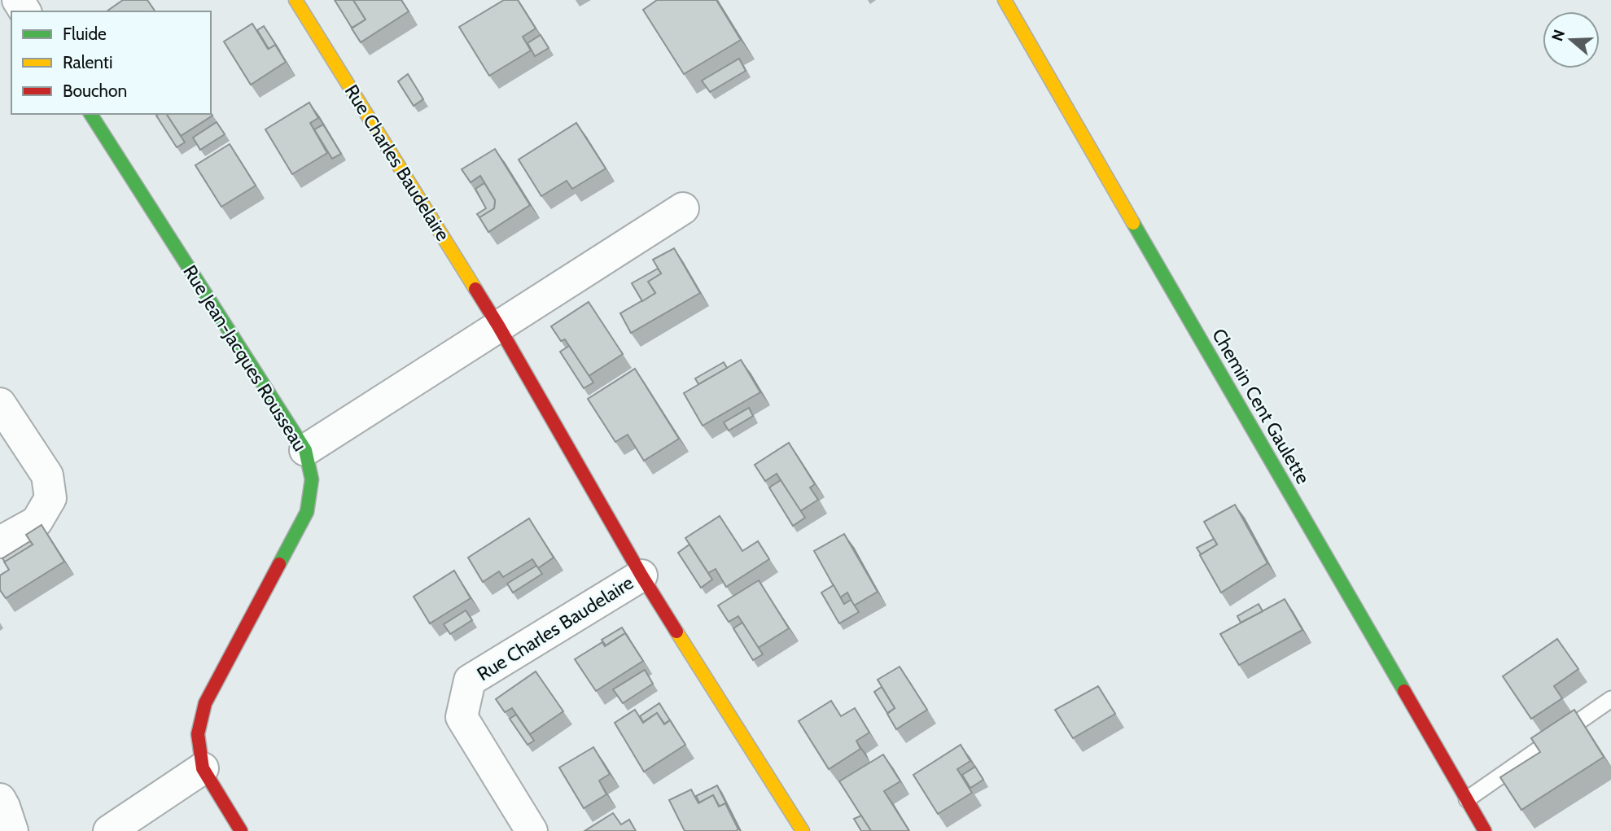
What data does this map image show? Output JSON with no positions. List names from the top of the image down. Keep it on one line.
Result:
{"streets":{"street":["Rue Charles Baudelaire","Rue Jean-Jacques Rousseau","Chemin Cent Gaulette"]},"legend":["Fluide","Ralenti","Bouchon"],"north":"left"}
